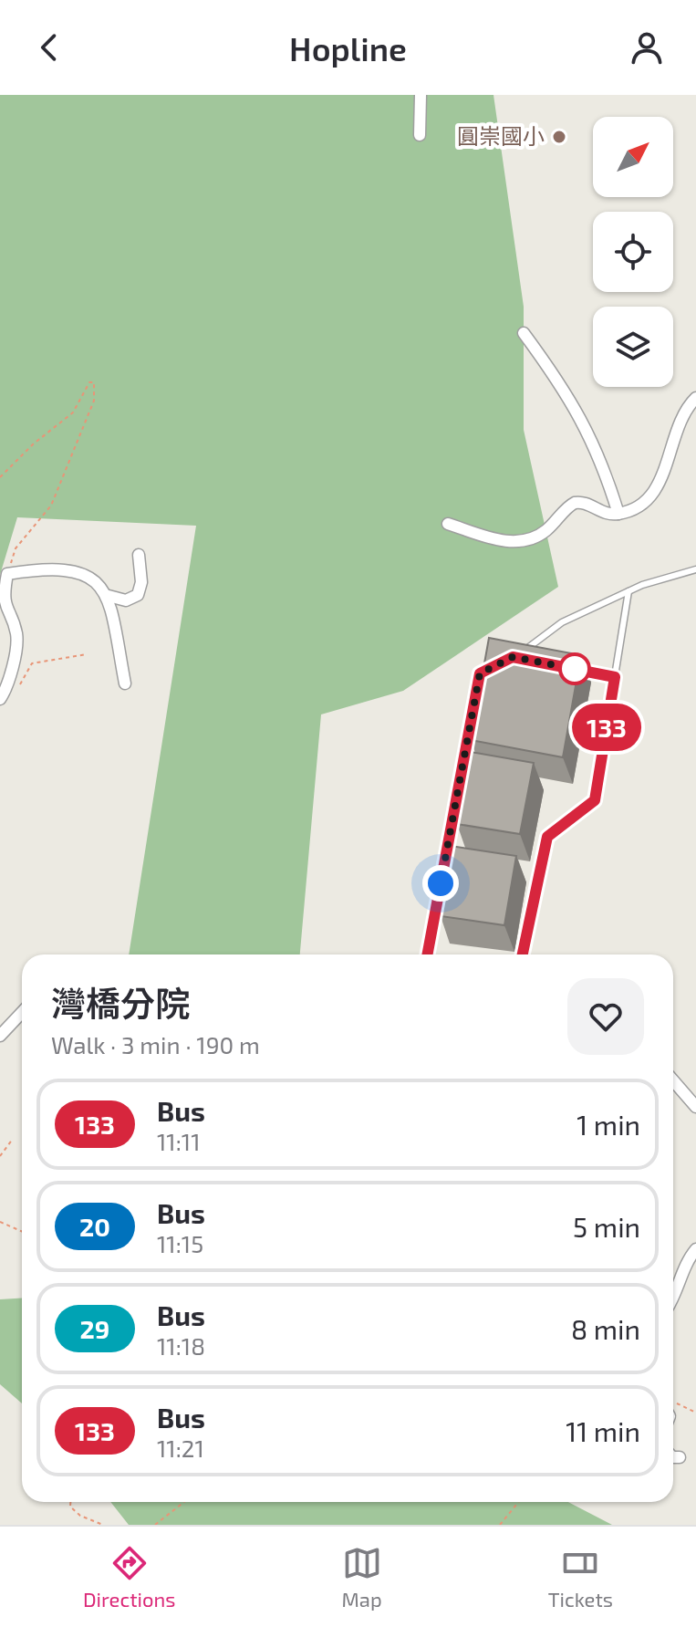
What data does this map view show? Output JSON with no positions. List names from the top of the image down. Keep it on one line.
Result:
{"places":["圓崇國小"],"lines":["bus line 133"],"north":"top right","page":{"header":"Hopline","on_map":"133","heading":["灣橋分院","Walk · 3 min · 190 m"],"list":[{"mark":"133","name":"Bus","note":"11:11","value":"1 min"},{"mark":"20","name":"Bus","note":"11:15","value":"5 min"},{"mark":"29","name":"Bus","note":"11:18","value":"8 min"},{"mark":"133","name":"Bus","note":"11:21","value":"11 min"}],"tabs":["Directions","Map","Tickets"]}}
